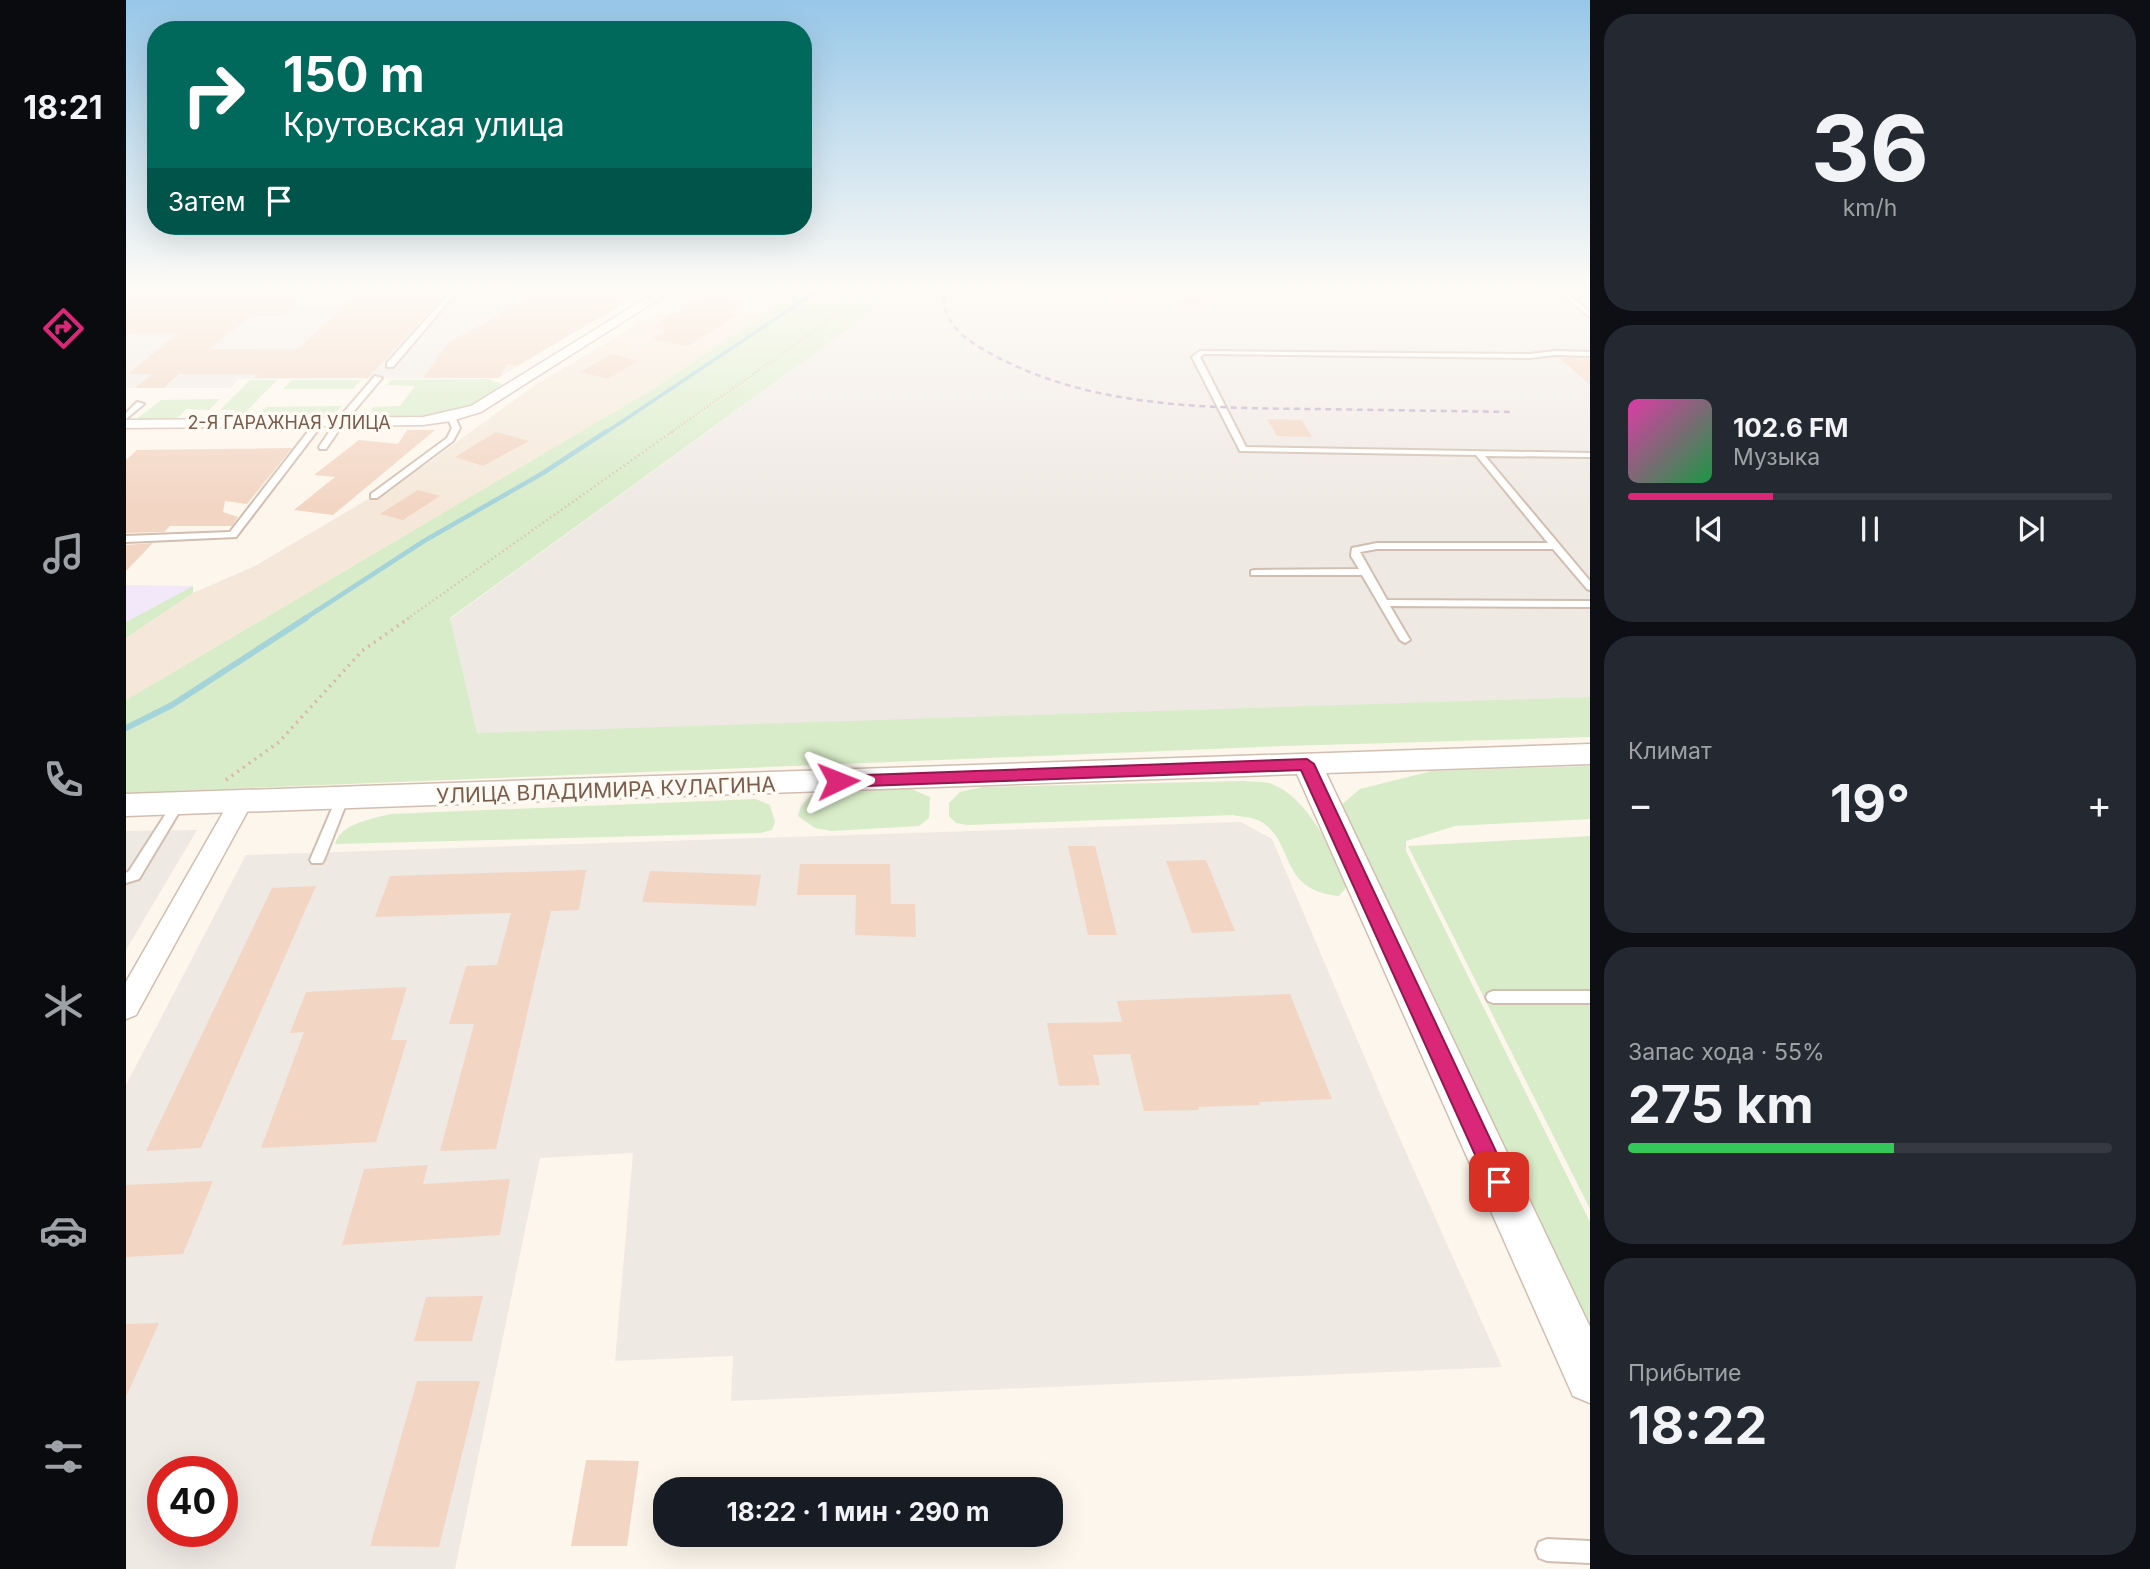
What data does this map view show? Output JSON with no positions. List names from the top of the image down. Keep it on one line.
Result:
{"streets":{"street":["2-Я ГАРАЖНАЯ УЛИЦА","УЛИЦА ВЛАДИМИРА КУЛАГИНА"]},"page":{"tabs":"18:21","tile":[["36","km/h"],"Климат",["Запас хода · 55%","275 km"],["Прибытие","18:22"]],"turn":["150 m","Крутовская улица"],"then":"Затем","song":["102.6 FM","Музыка"],"heat":["−","19°","+"],"limit":"40","trip":"18:22 · 1 мин · 290 m"}}
